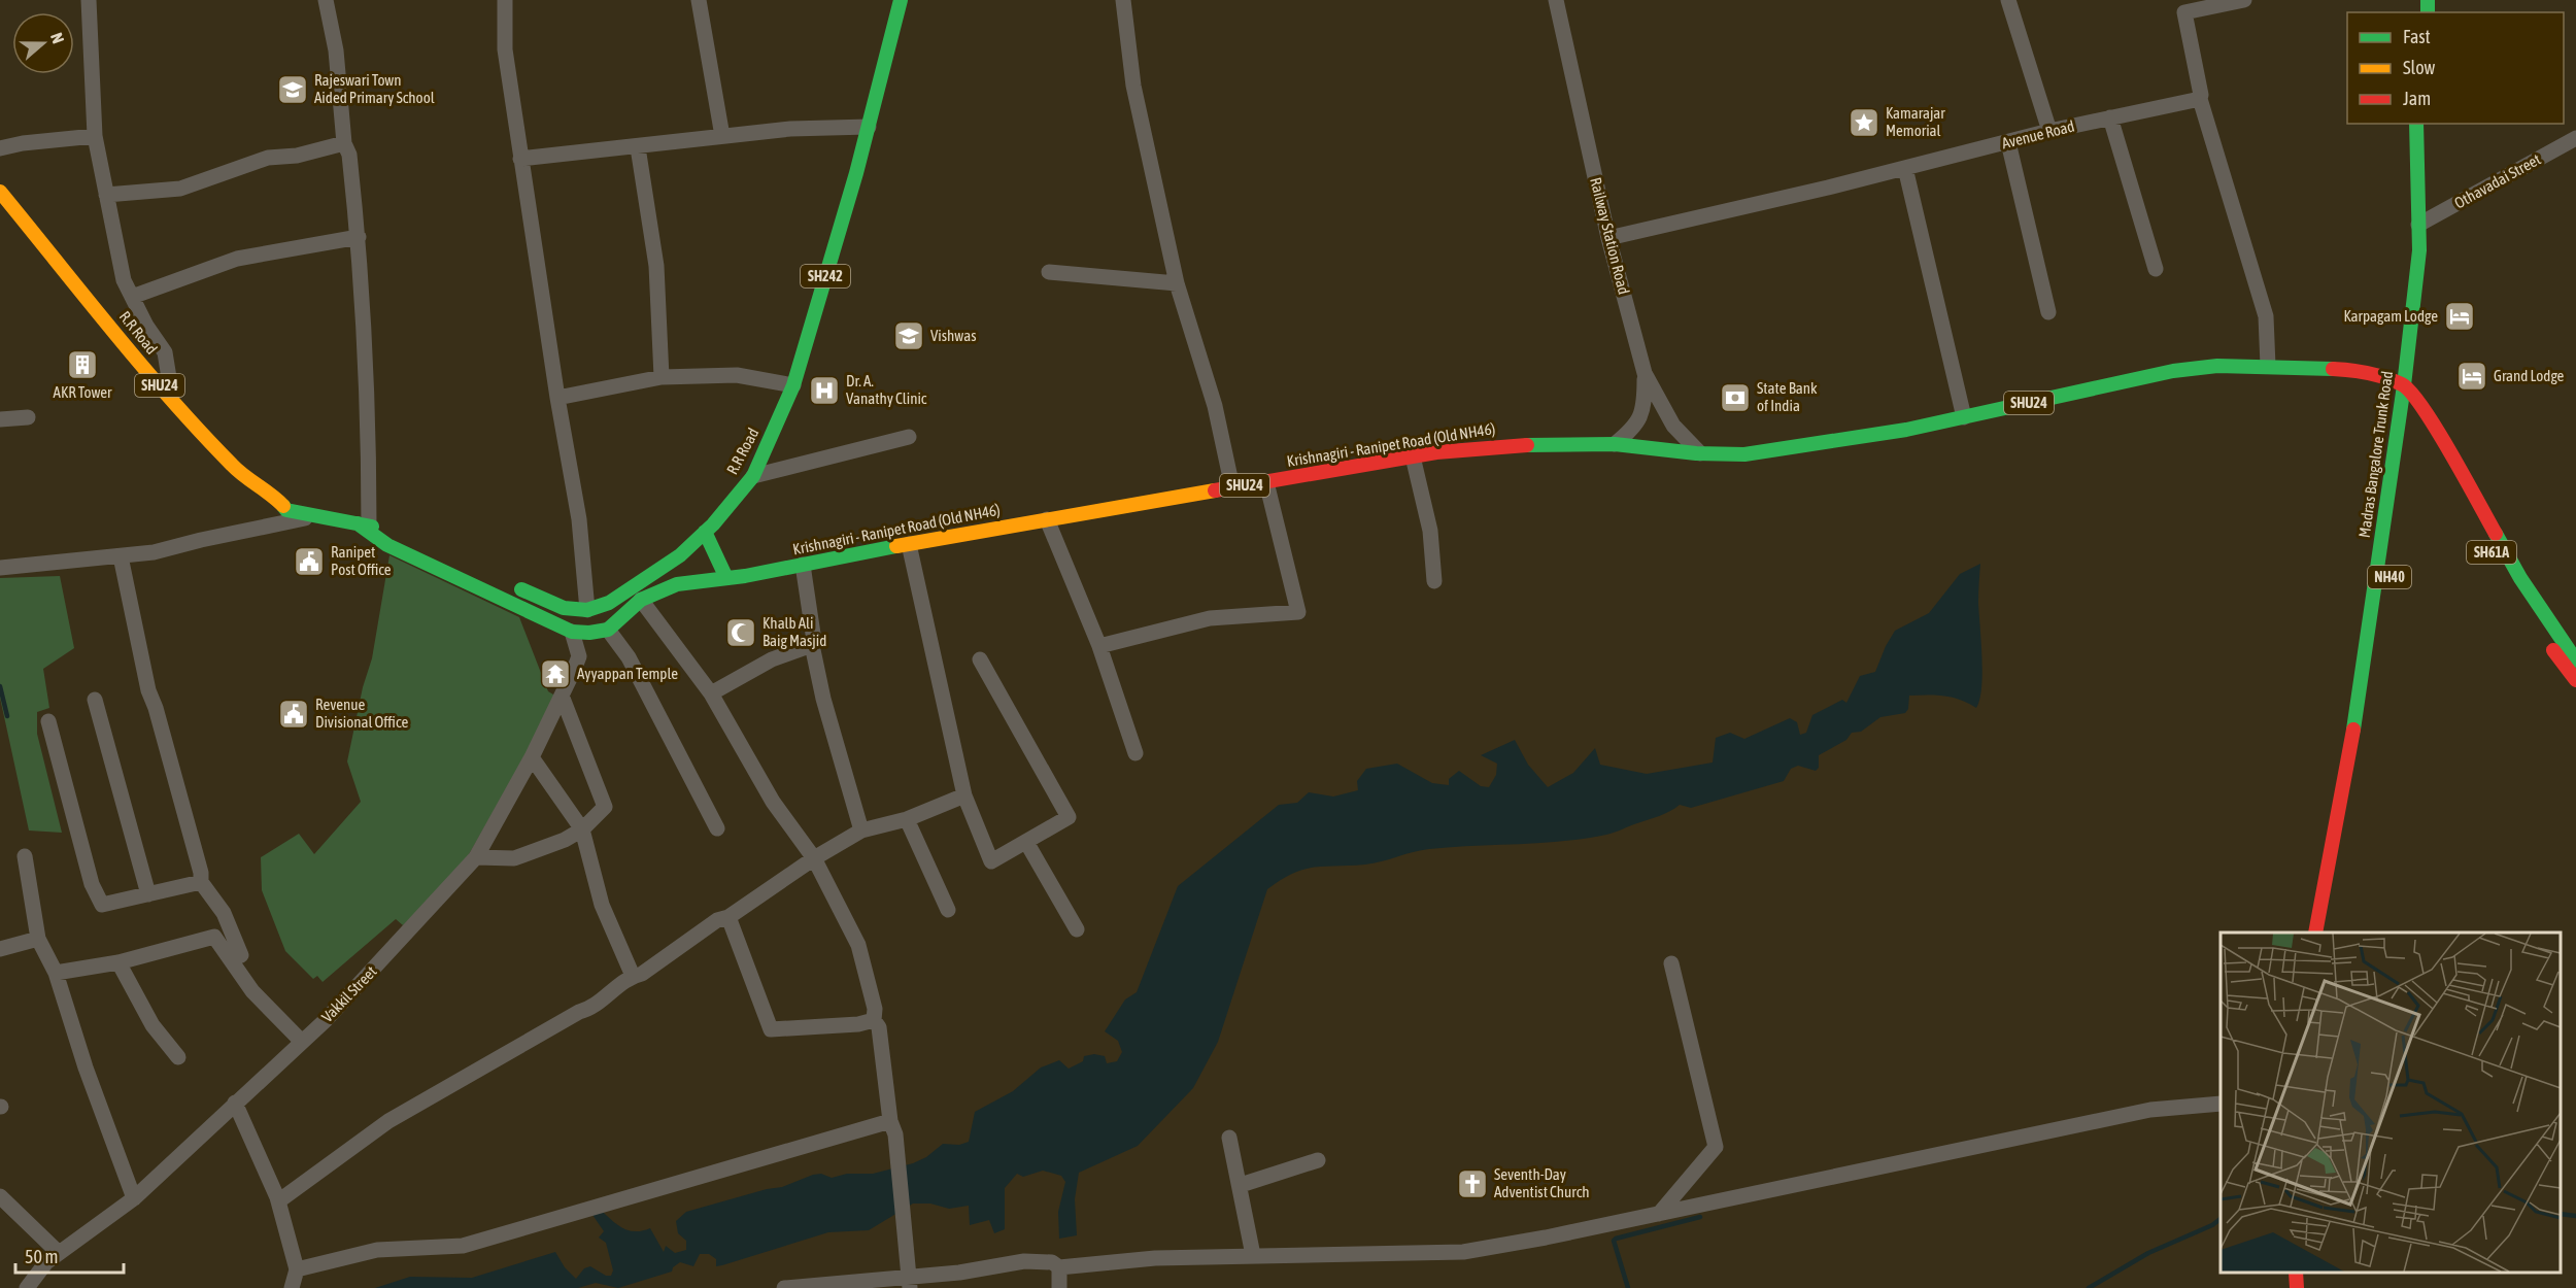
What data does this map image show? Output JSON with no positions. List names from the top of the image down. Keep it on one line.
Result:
{"streets":{"main road":["SH242","R.R Road","SHU24","Krishnagiri - Ranipet Road (Old NH46)","Madras Bangalore Trunk Road","SH61A","NH40"],"street":["Avenue Road","Othavadai Street","Railway Station Road","Vakkil Street"]},"crossings":[["Avenue Road","Railway Station Road"],["Othavadai Street","Madras Bangalore Trunk Road"],["Othavadai Street","NH40"],["Railway Station Road","Krishnagiri - Ranipet Road (Old NH46)"],["R.R Road","SHU24"],["R.R Road","Vakkil Street"],["SHU24","Krishnagiri - Ranipet Road (Old NH46)"],["Krishnagiri - Ranipet Road (Old NH46)","Madras Bangalore Trunk Road"],["Madras Bangalore Trunk Road","NH40"],["SH61A","NH40"]],"places":{"school or university":["Rajeswari Town Aided Primary School","Vishwas"],"place":["Kamarajar Memorial"],"hotel":["Karpagam Lodge","Grand Lodge"],"building":["AKR Tower"],"hospital":["Dr. A. Vanathy Clinic"],"bank":["State Bank of India"],"public building":["Ranipet Post Office","Revenue Divisional Office"],"mosque":["Khalb Ali Baig Masjid"],"temple":["Ayyappan Temple"],"church":["Seventh-Day Adventist Church"]},"legend":["Fast","Slow","Jam"],"scale_bar":"50 m","north":"right"}
